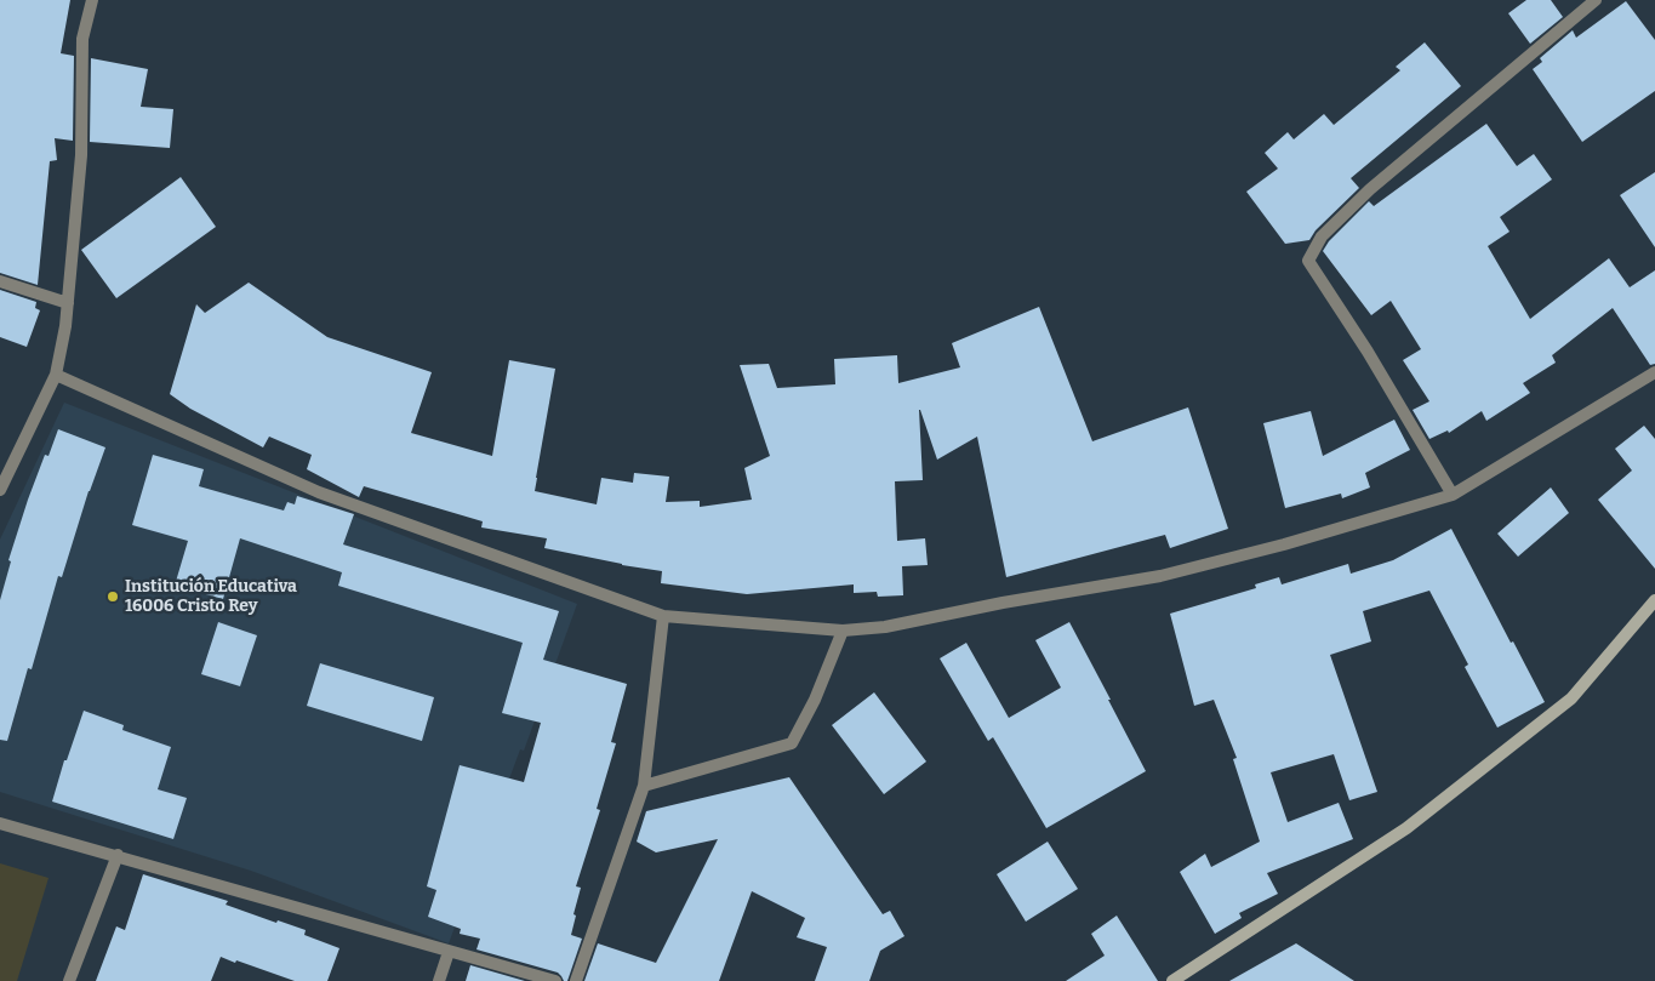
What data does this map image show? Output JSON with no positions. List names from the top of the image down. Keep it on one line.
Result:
{"places":["Institución Educativa 16006 Cristo Rey"]}
